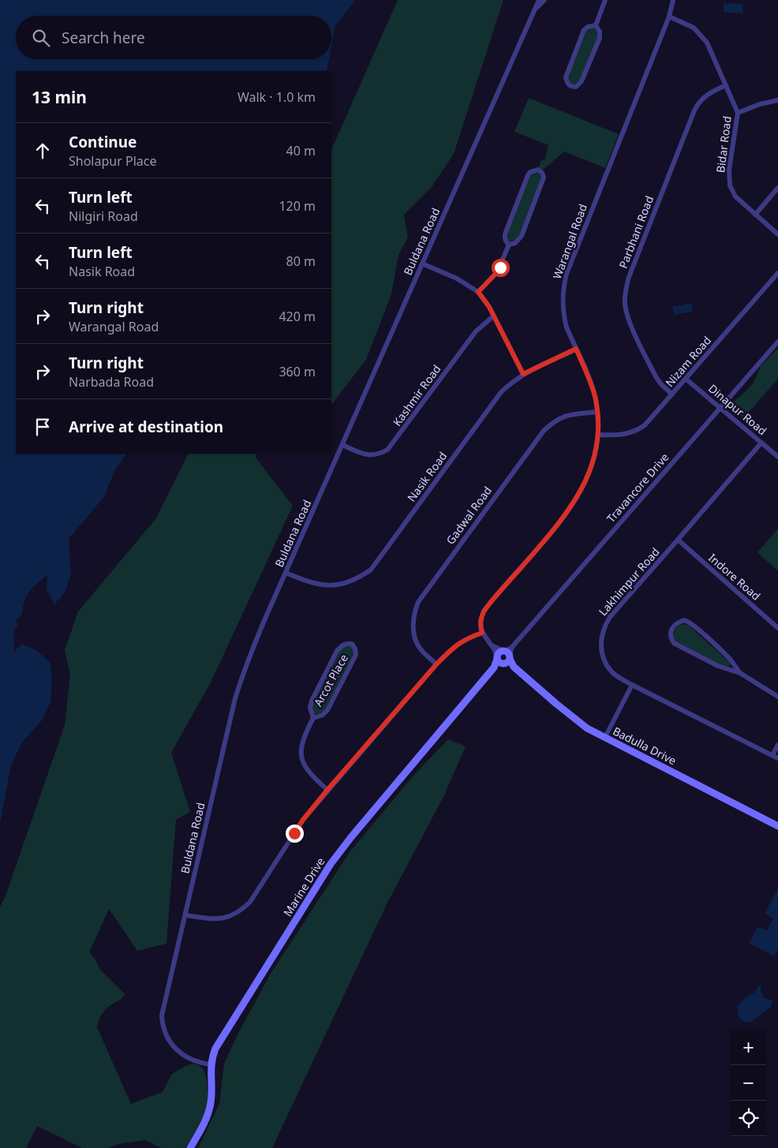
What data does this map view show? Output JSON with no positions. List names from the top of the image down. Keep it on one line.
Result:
{"streets":{"street":["Bidar Road","Parbhani Road","Buldana Road","Warangal Road","Nizam Road","Kashmir Road","Dinapur Road","Nasik Road","Travancore Drive","Gadwal Road","Indore Road","Lakhimpur Road","Arcot Place","Badulla Drive","Marine Drive"]},"crossings":[["Bidar Road","Parbhani Road"],["Bidar Road","Warangal Road"],["Parbhani Road","Nizam Road"],["Buldana Road","Kashmir Road"],["Buldana Road","Nasik Road"],["Buldana Road","Marine Drive"],["Warangal Road","Nizam Road"],["Warangal Road","Nasik Road"],["Warangal Road","Gadwal Road"],["Nizam Road","Dinapur Road"],["Dinapur Road","Travancore Drive"],["Dinapur Road","Lakhimpur Road"],["Travancore Drive","Badulla Drive"],["Travancore Drive","Marine Drive"],["Indore Road","Lakhimpur Road"],["Badulla Drive","Marine Drive"]],"page":{"search":"Search here","heading":["13 min","Walk · 1.0 km"],"list":[["Continue","Sholapur Place","40 m"],["Turn left","Nilgiri Road","120 m"],["Turn left","Nasik Road","80 m"],["Turn right","Warangal Road","420 m"],["Turn right","Narbada Road","360 m"],"Arrive at destination"],"map_buttons":["+","−"]}}
